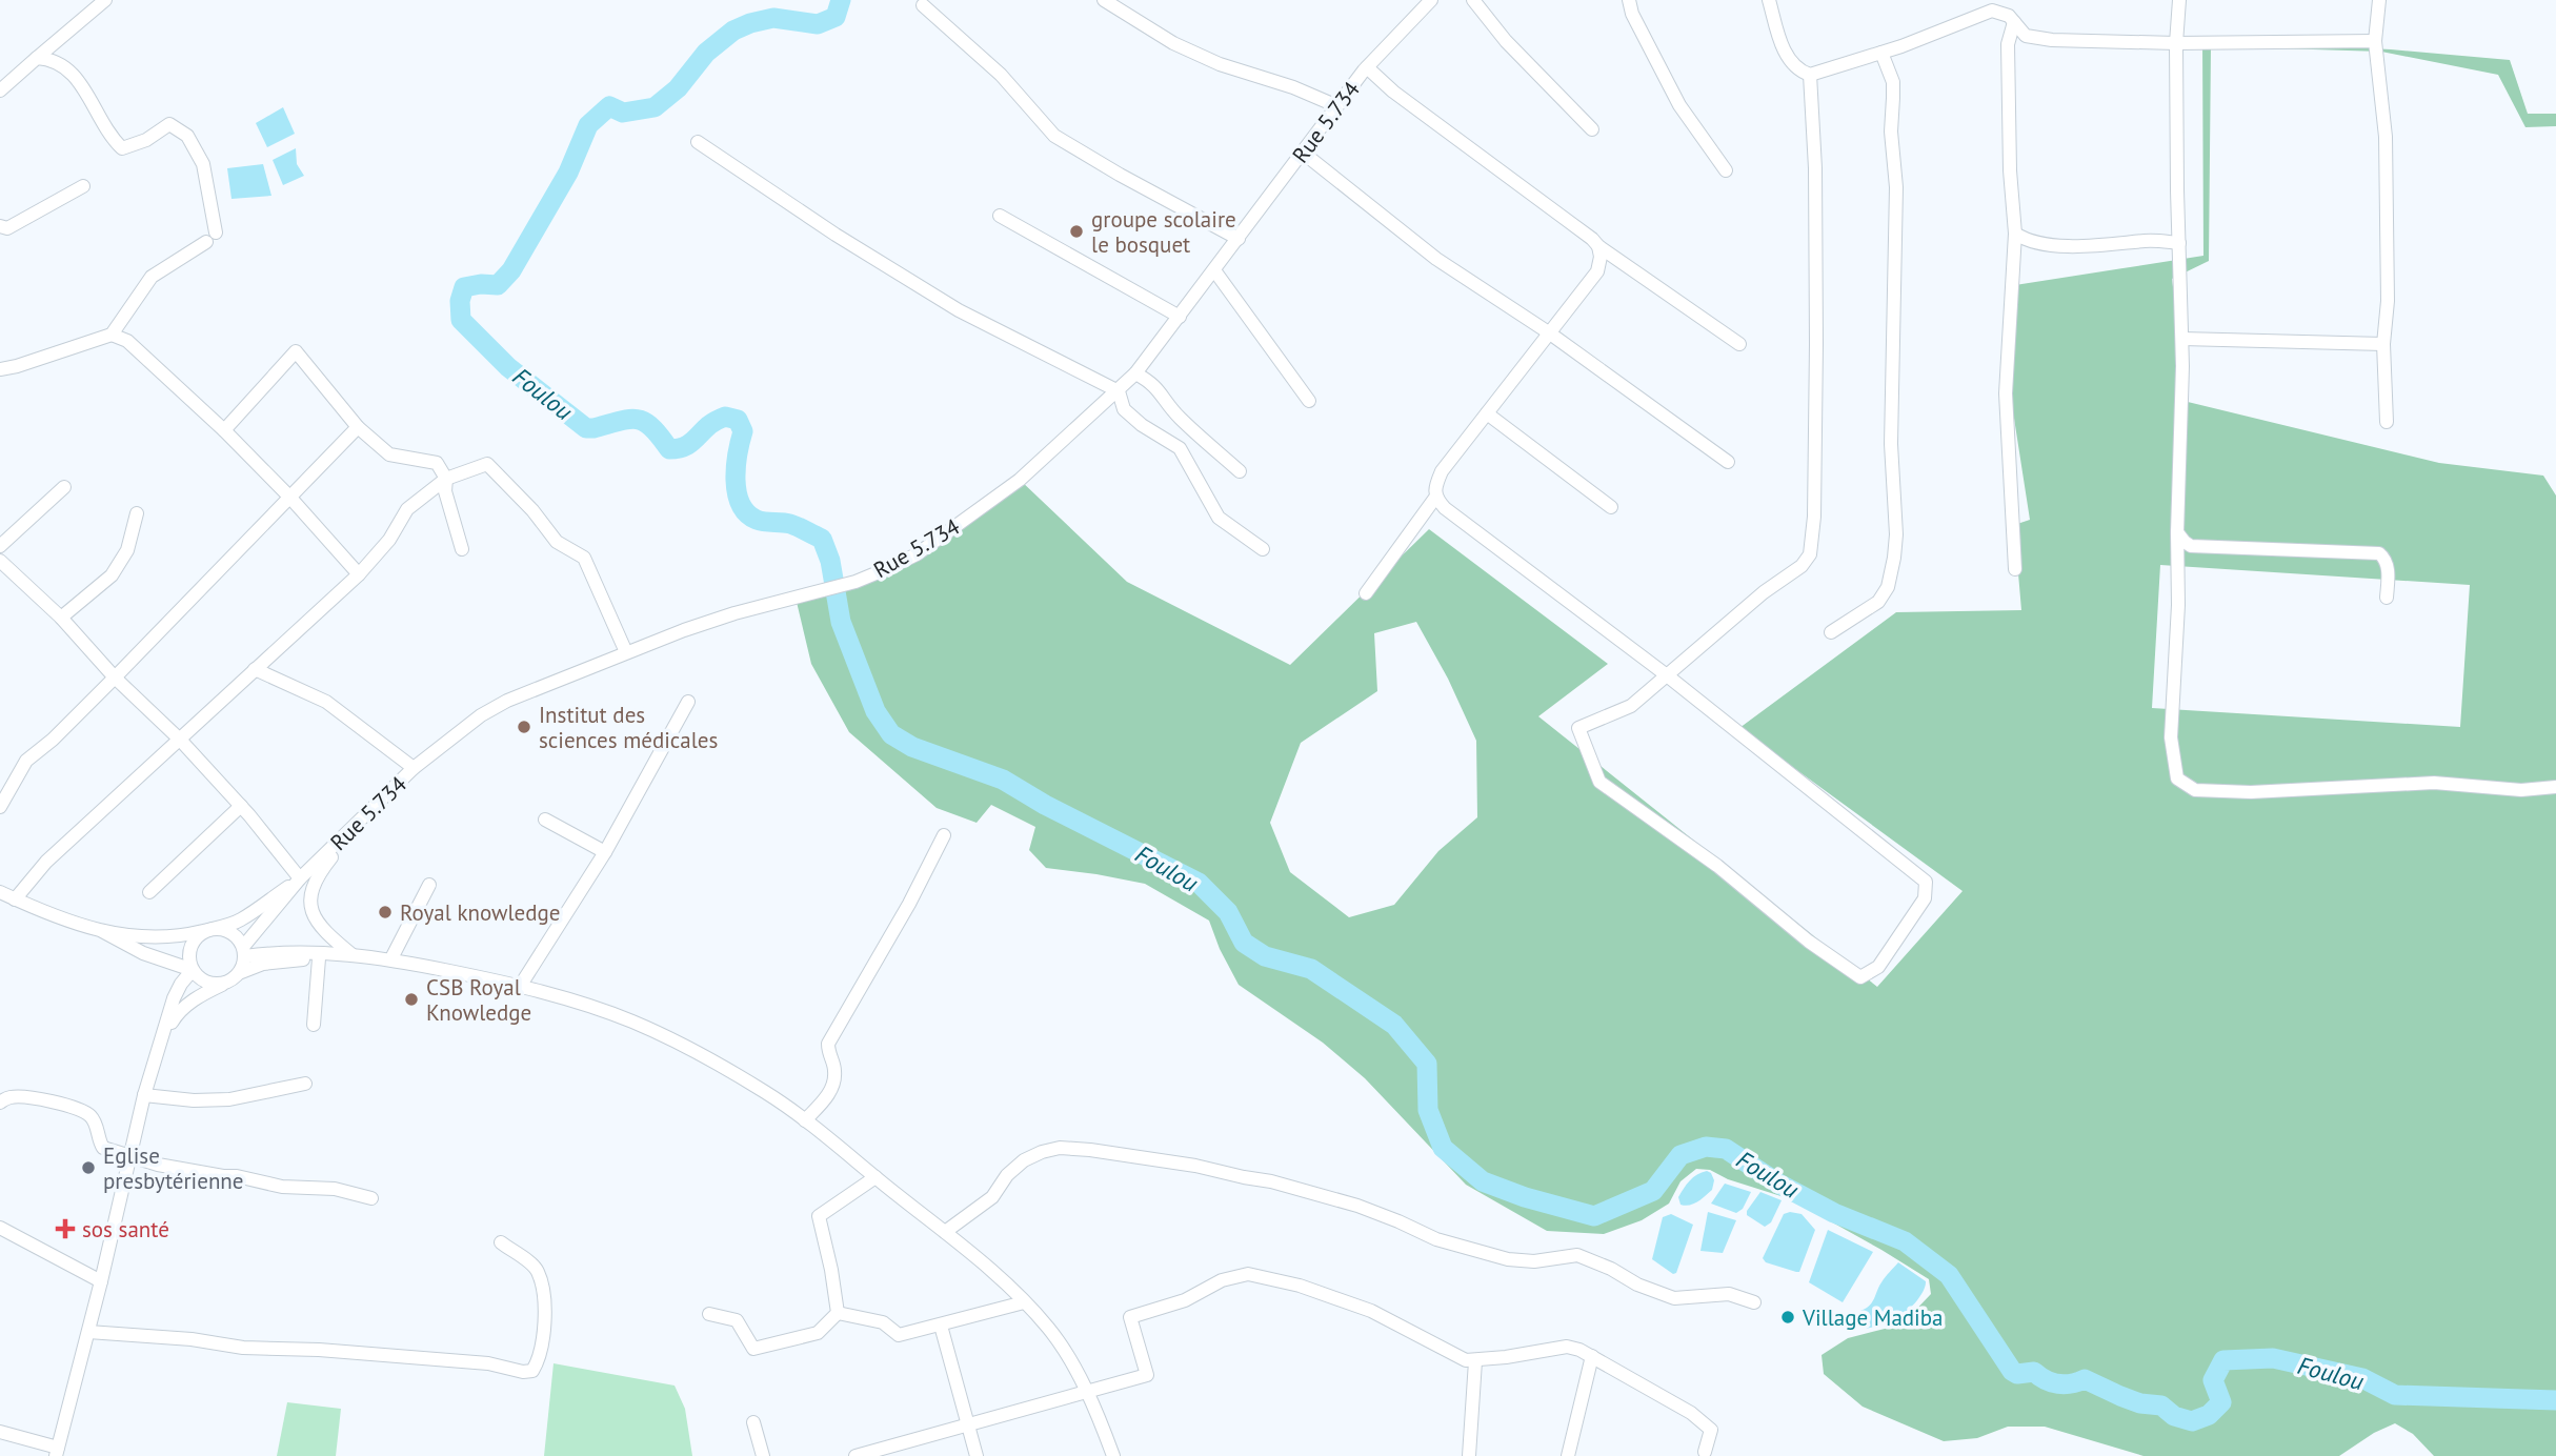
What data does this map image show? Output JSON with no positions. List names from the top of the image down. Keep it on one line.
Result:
{"streets":{"street":["Rue 5.734"]},"water":["Foulou"],"places":{"other":["groupe scolaire le bosquet","Institut des sciences médicales","Royal knowledge","CSB Royal Knowledge","Eglise presbytérienne","Village Madiba"],"health":["sos santé"]}}
